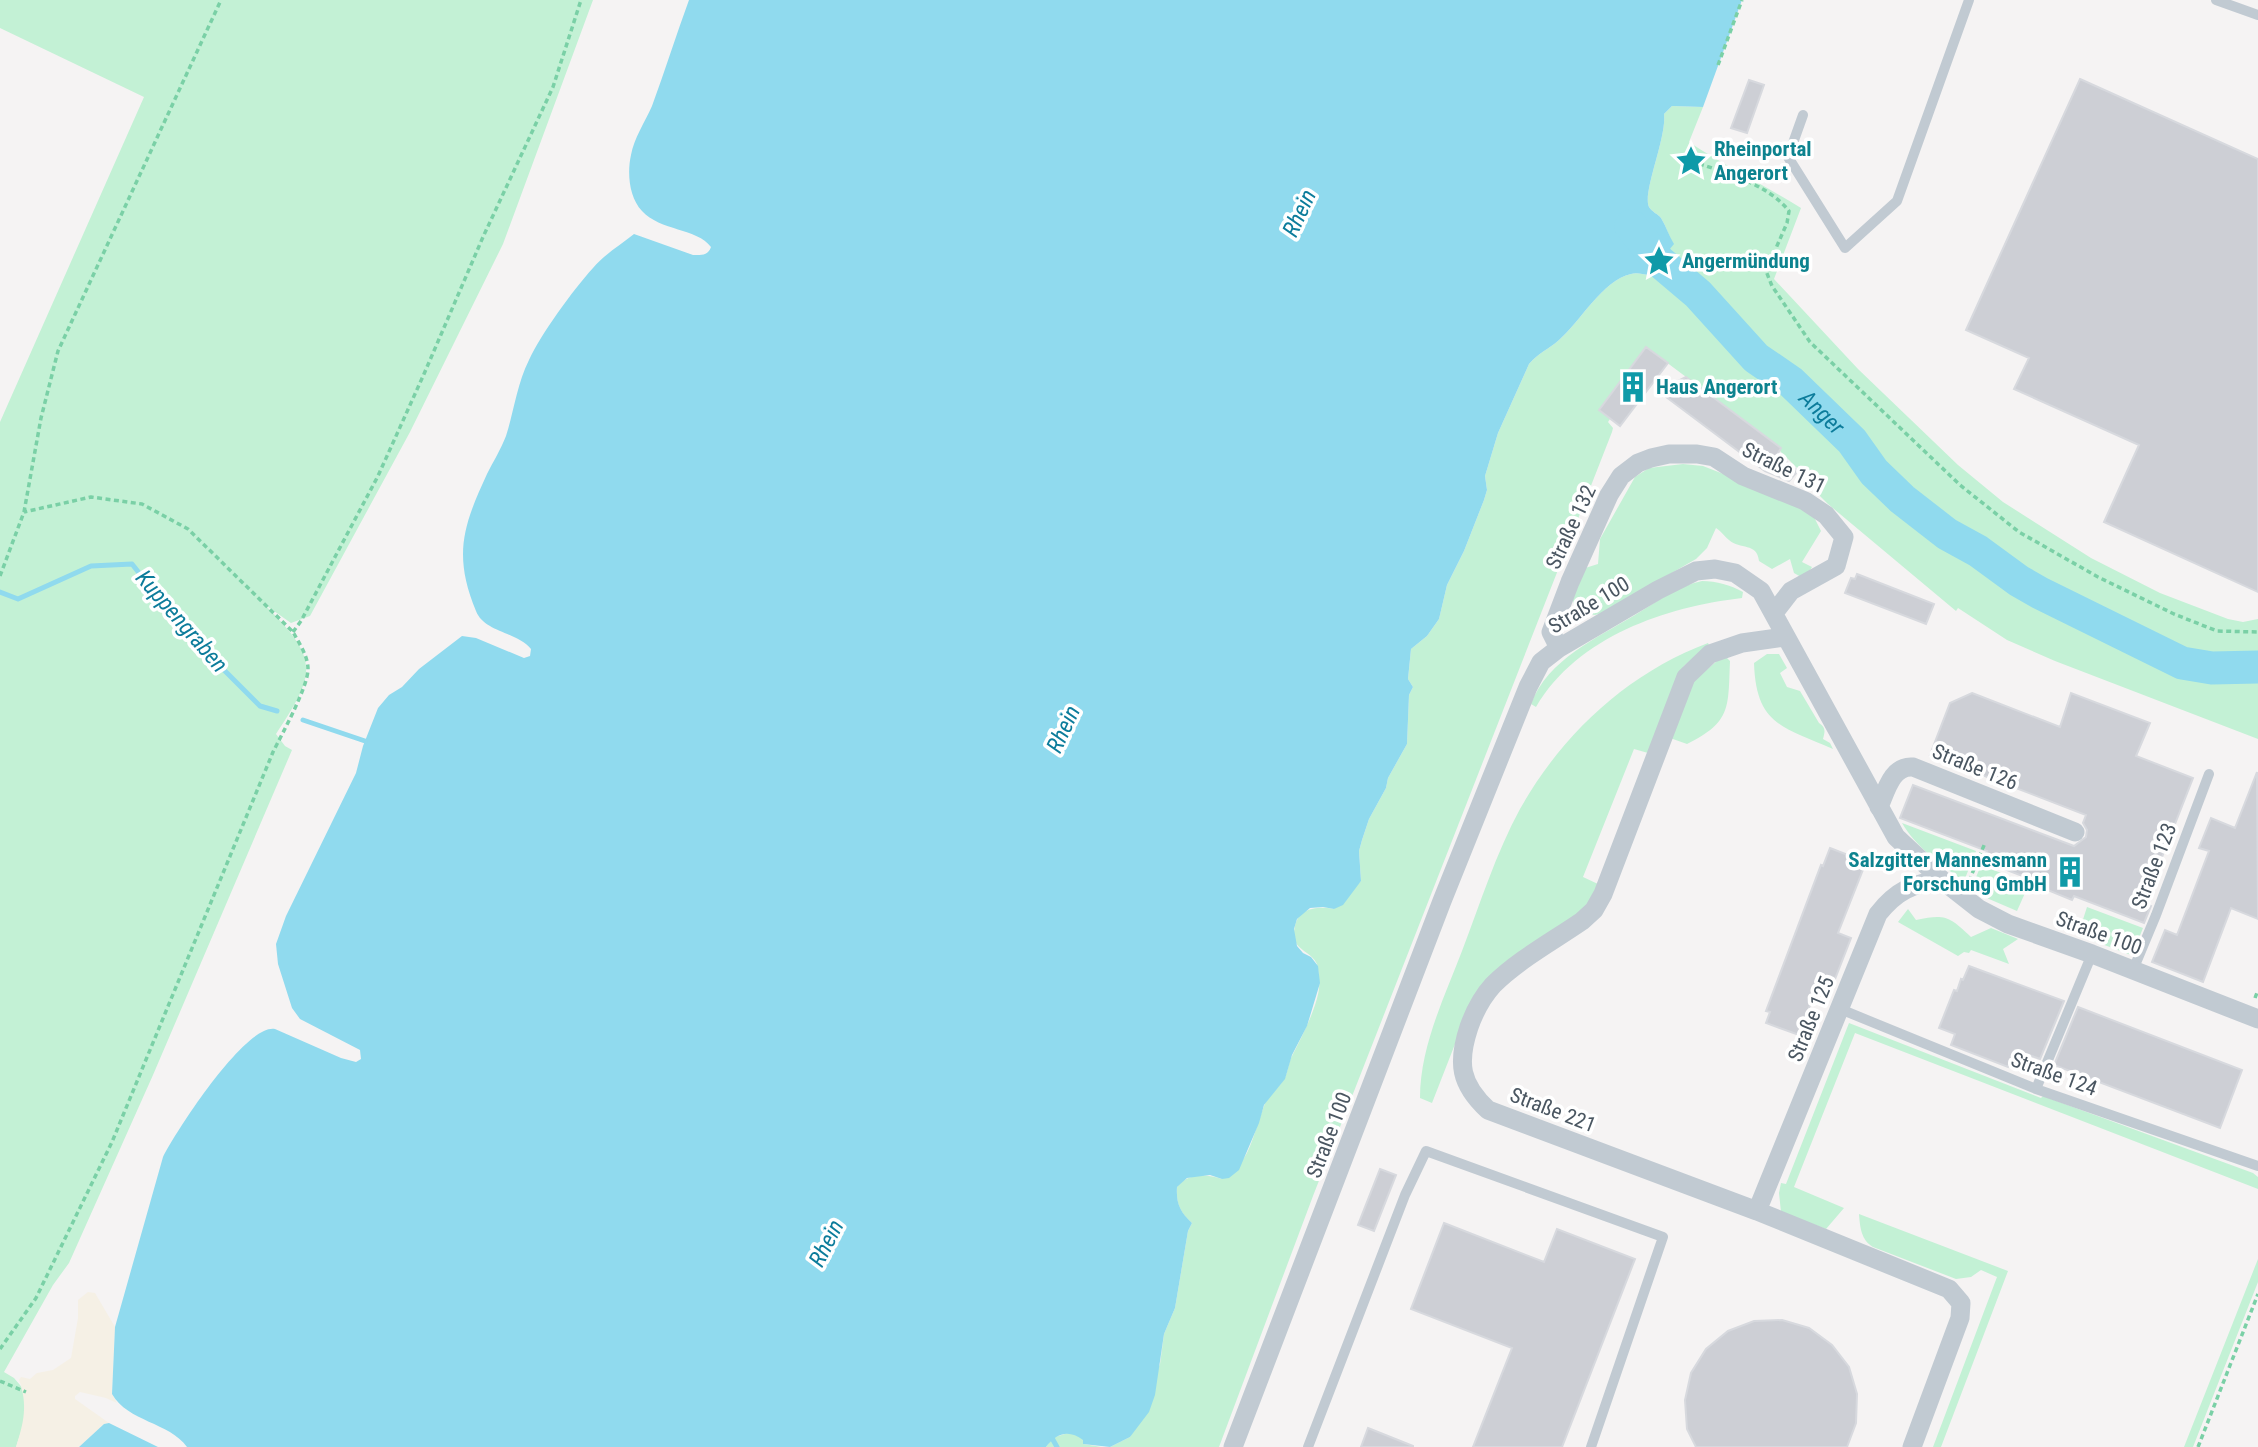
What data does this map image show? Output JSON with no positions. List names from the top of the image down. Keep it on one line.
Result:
{"streets":{"street":["Straße 131","Straße 132","Straße 100","Straße 126","Straße 125","Straße 221"],"lane":["Straße 123","Straße 124"]},"crossings":[["Straße 131","Straße 132"],["Straße 131","Straße 100"],["Straße 132","Straße 100"],["Straße 100","Straße 126"],["Straße 100","Straße 123"],["Straße 100","Straße 125"],["Straße 100","Straße 221"],["Straße 125","Straße 124"],["Straße 125","Straße 221"]],"water":["Rhein","Anger","Kuppengraben"],"places":{"place":["Rheinportal Angerort","Angermündung"],"building":["Haus Angerort","Salzgitter Mannesmann Forschung GmbH"]}}
